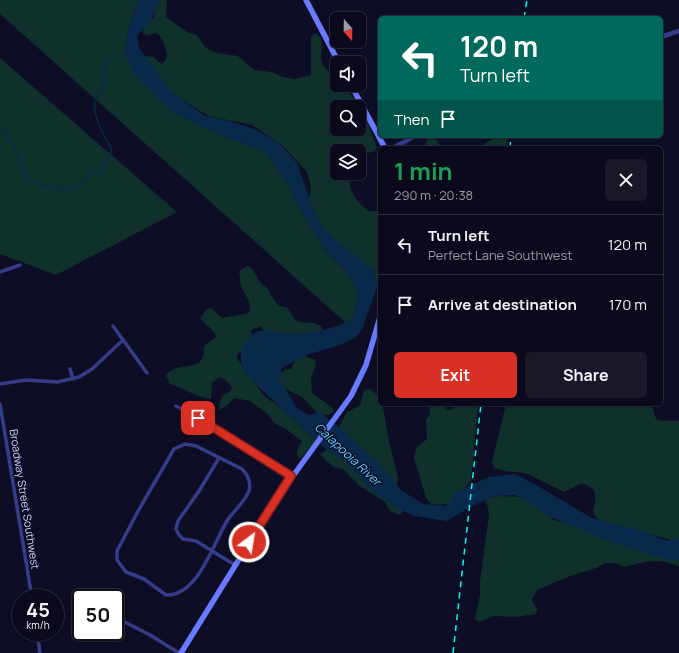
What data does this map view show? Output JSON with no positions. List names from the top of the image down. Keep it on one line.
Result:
{"streets":{"street":["Broadway Street Southwest"]},"water":["Calapooia River"],"north":"bottom","page":{"turn":["120 m","Turn left"],"then":"Then","heading":["1 min","290 m · 20:38"],"list":[{"name":"Turn left","note":"Perfect Lane Southwest","value":"120 m"},{"name":"Arrive at destination","value":"170 m"}],"buttons":["Exit","Share"],"speed":"45 km/h","limit":"50"}}
